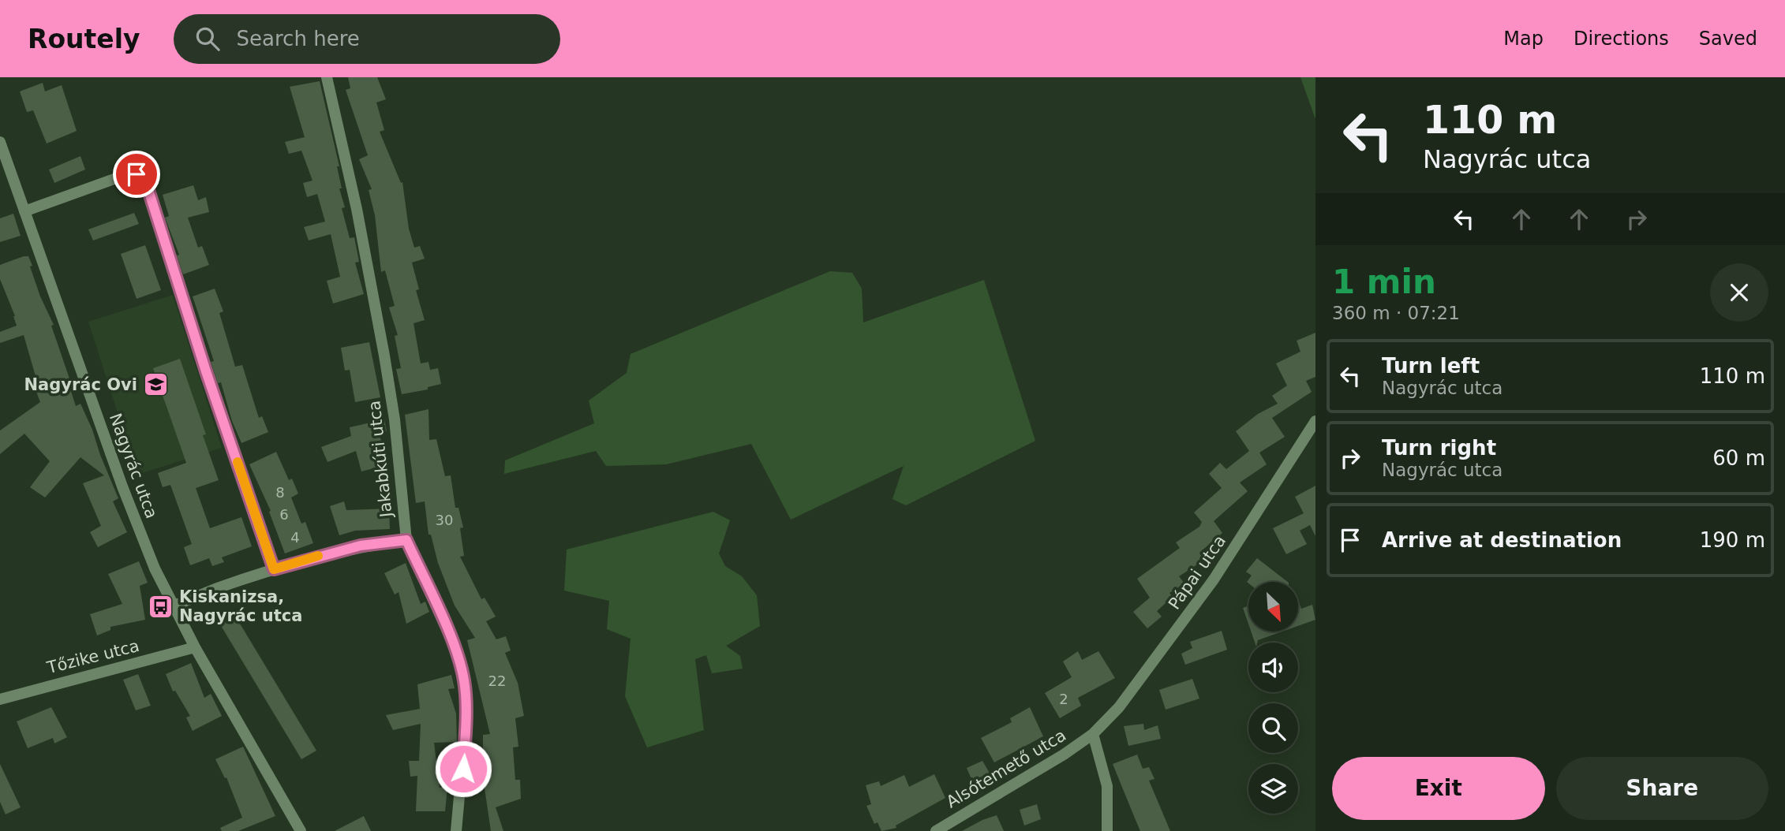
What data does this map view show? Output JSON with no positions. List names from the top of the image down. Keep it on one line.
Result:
{"streets":{"street":["Jakabkúti utca","Nagyrác utca","Pápai utca","Tőzike utca","Alsótemető utca"]},"crossings":[["Nagyrác utca","Tőzike utca"],["Pápai utca","Alsótemető utca"]],"places":{"school or university":["Nagyrác Ovi"],"bus stop":["Kiskanizsa, Nagyrác utca"]},"house_numbers":["8","6","30","4","22","2"],"north":"bottom right","page":{"header":"Routely","search":"Search here","nav":["Map","Directions","Saved"],"turn":["110 m","Nagyrác utca"],"heading":["1 min","360 m · 07:21"],"list":[{"name":"Turn left","note":"Nagyrác utca","value":"110 m"},{"name":"Turn right","note":"Nagyrác utca","value":"60 m"},{"name":"Arrive at destination","value":"190 m"}],"buttons":["Exit","Share"]}}
